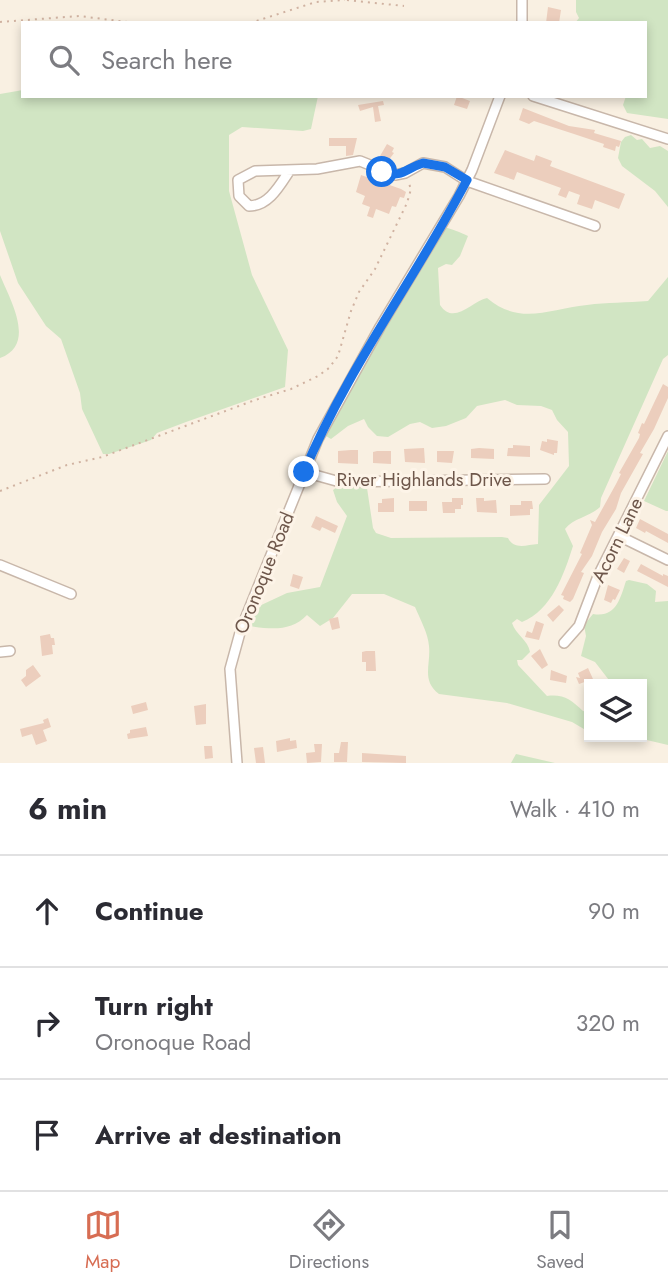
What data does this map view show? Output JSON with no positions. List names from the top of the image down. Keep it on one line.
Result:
{"streets":{"street":["River Highlands Drive","Acorn Lane","Oronoque Road"]},"crossings":[["River Highlands Drive","Oronoque Road"]],"page":{"search":"Search here","heading":["6 min","Walk · 410 m"],"list":[["Continue","90 m"],["Turn right","Oronoque Road","320 m"],"Arrive at destination"],"nav":["Map","Directions","Saved"]}}
